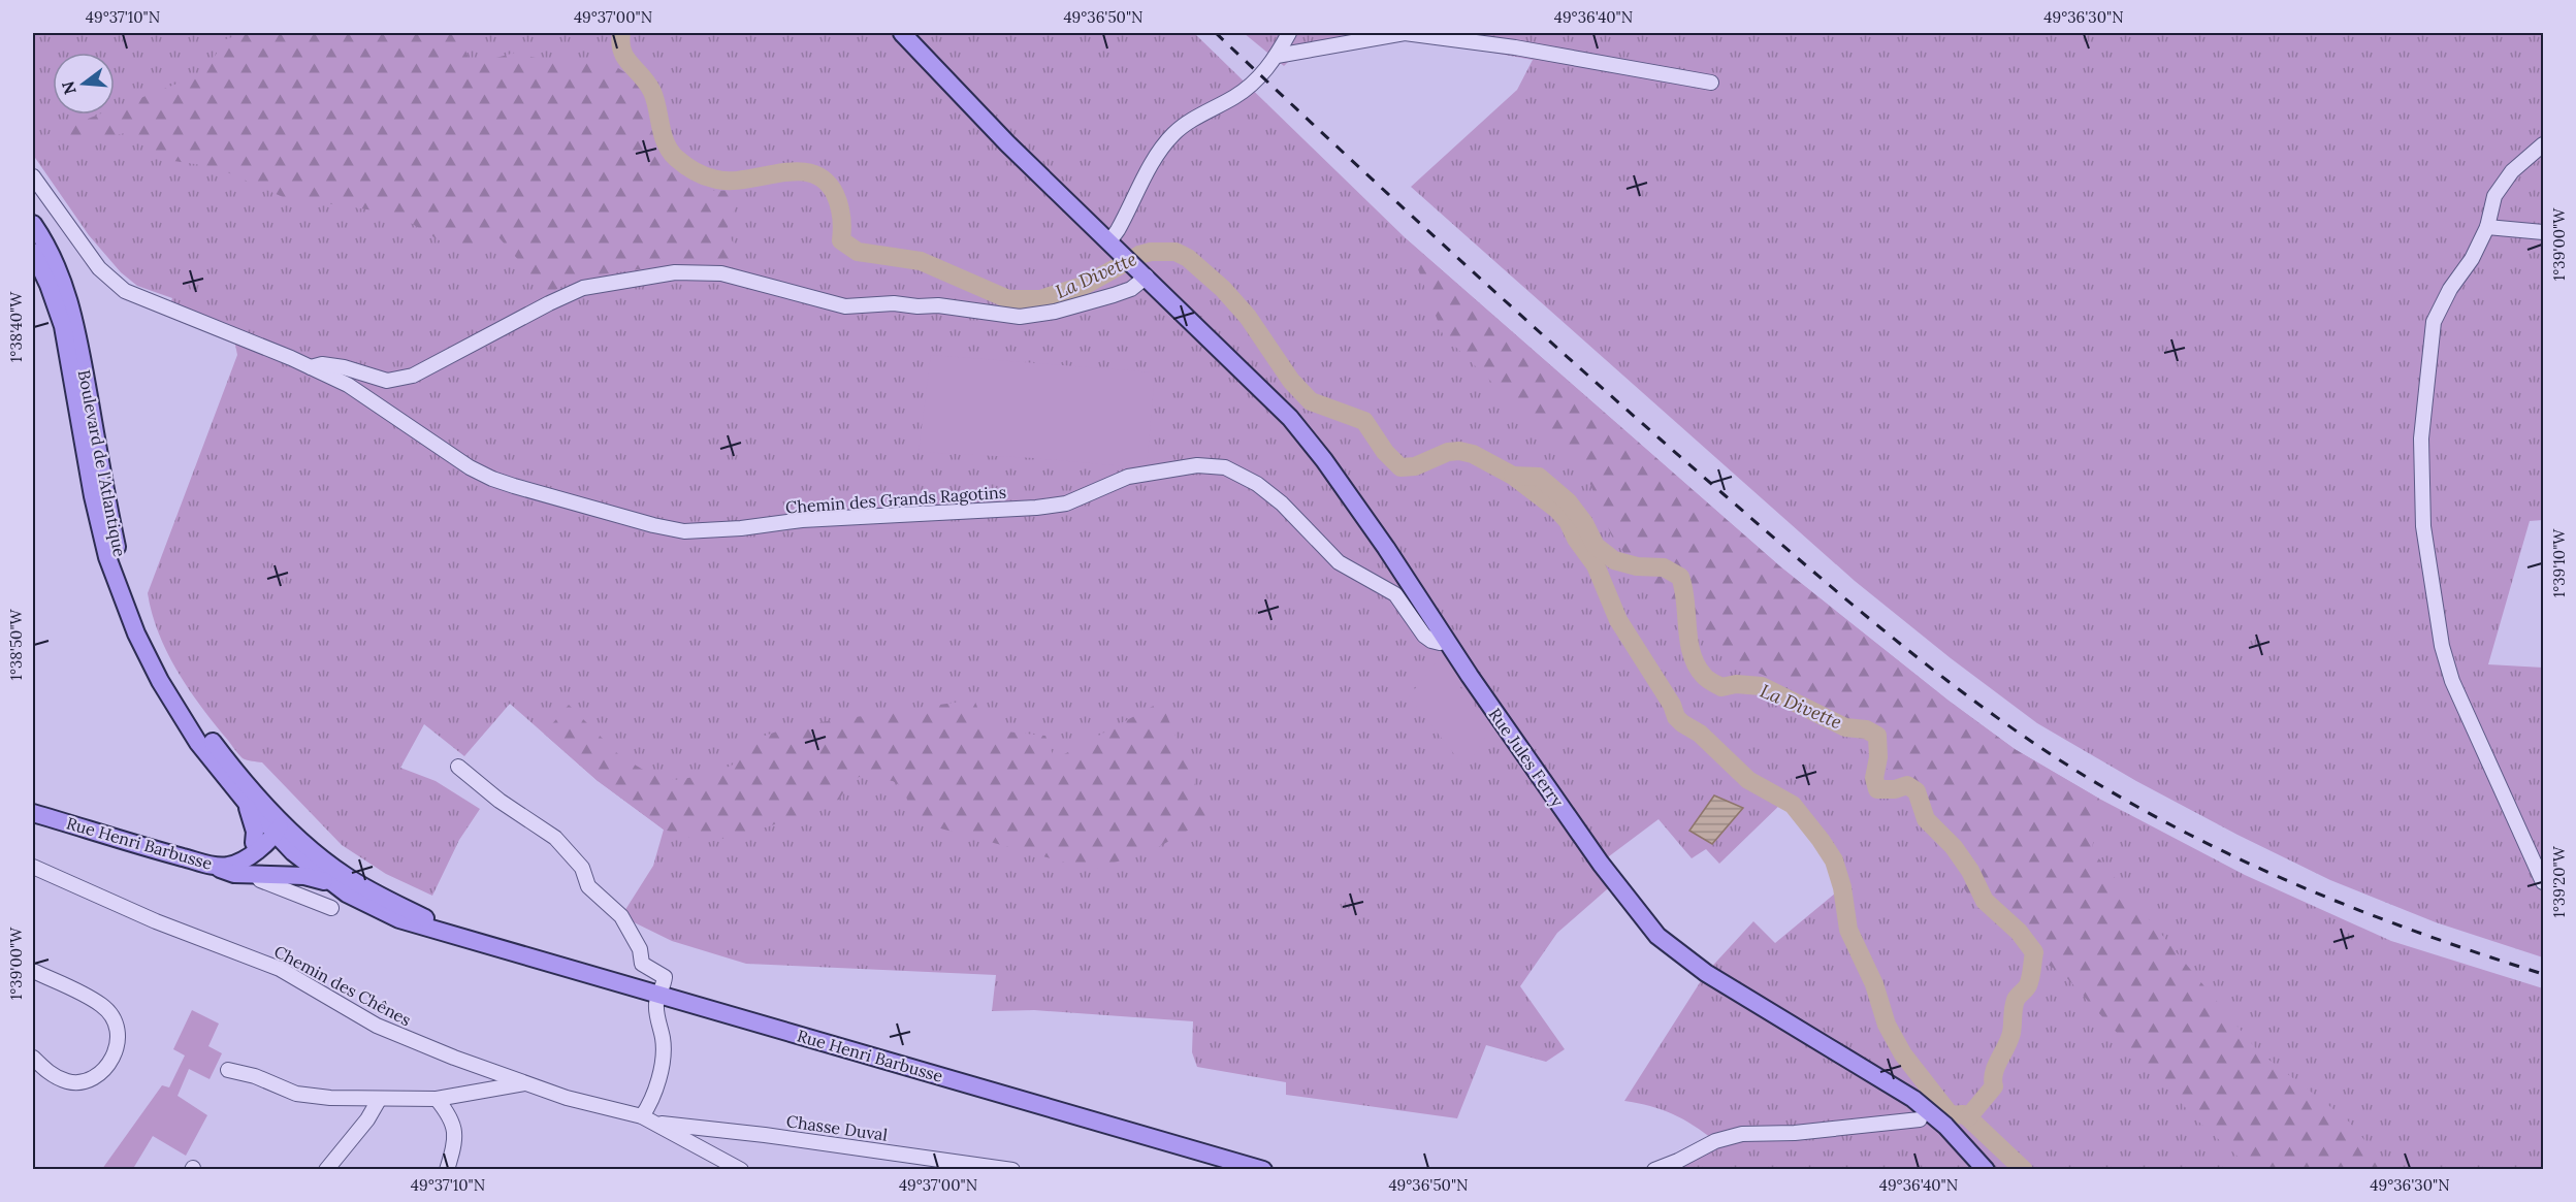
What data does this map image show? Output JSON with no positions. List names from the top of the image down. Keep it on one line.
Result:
{"streets":{"main road":["Boulevard de l'Atlantique","Rue Jules Ferry","Rue Henri Barbusse"],"street":["Chemin des Grands Ragotins","Chemin des Chênes","Chasse Duval"]},"crossings":[["Boulevard de l'Atlantique","Rue Henri Barbusse"],["Chemin des Grands Ragotins","Rue Jules Ferry"],["Chemin des Chênes","Chasse Duval"]],"water":["La Divette"],"north":"left","coordinates":["49°37'10\"N","49°37'00\"N","49°36'50\"N","49°36'40\"N","49°36'30\"N","1°39'00\"W","1°38'40\"W","1°39'10\"W","1°38'50\"W","1°39'20\"W"]}
